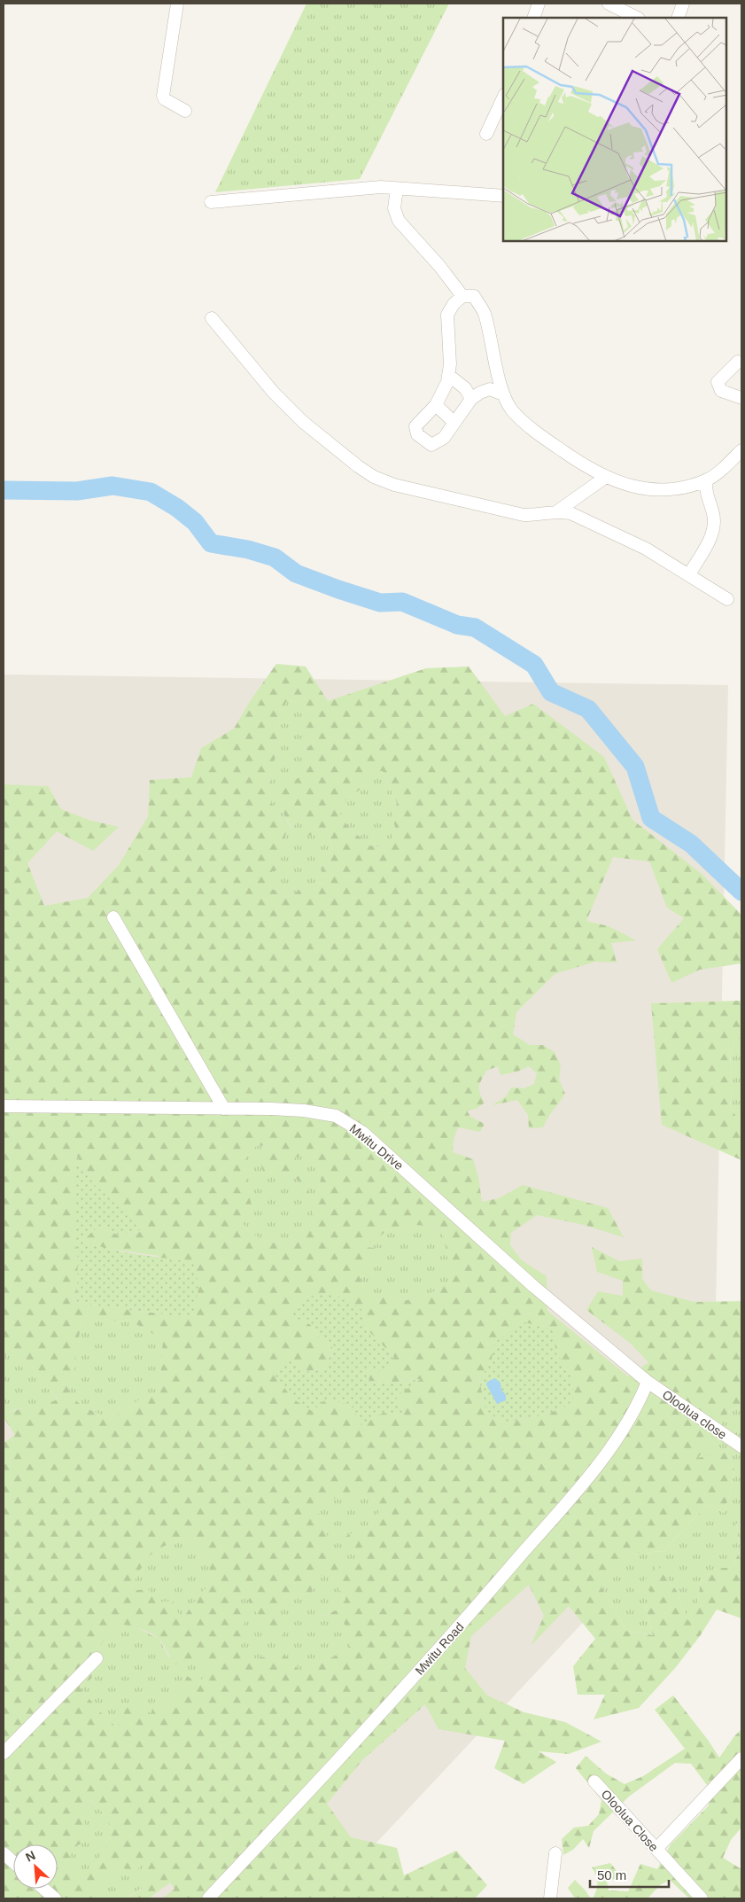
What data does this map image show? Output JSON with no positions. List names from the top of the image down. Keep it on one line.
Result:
{"streets":{"street":["Mwitu Drive","Oloolua close","Mwitu Road","Oloolua Close"]},"crossings":[["Mwitu Drive","Oloolua close"],["Mwitu Drive","Mwitu Road"],["Oloolua close","Mwitu Road"]],"scale_bar":"50 m","north":"top left"}
